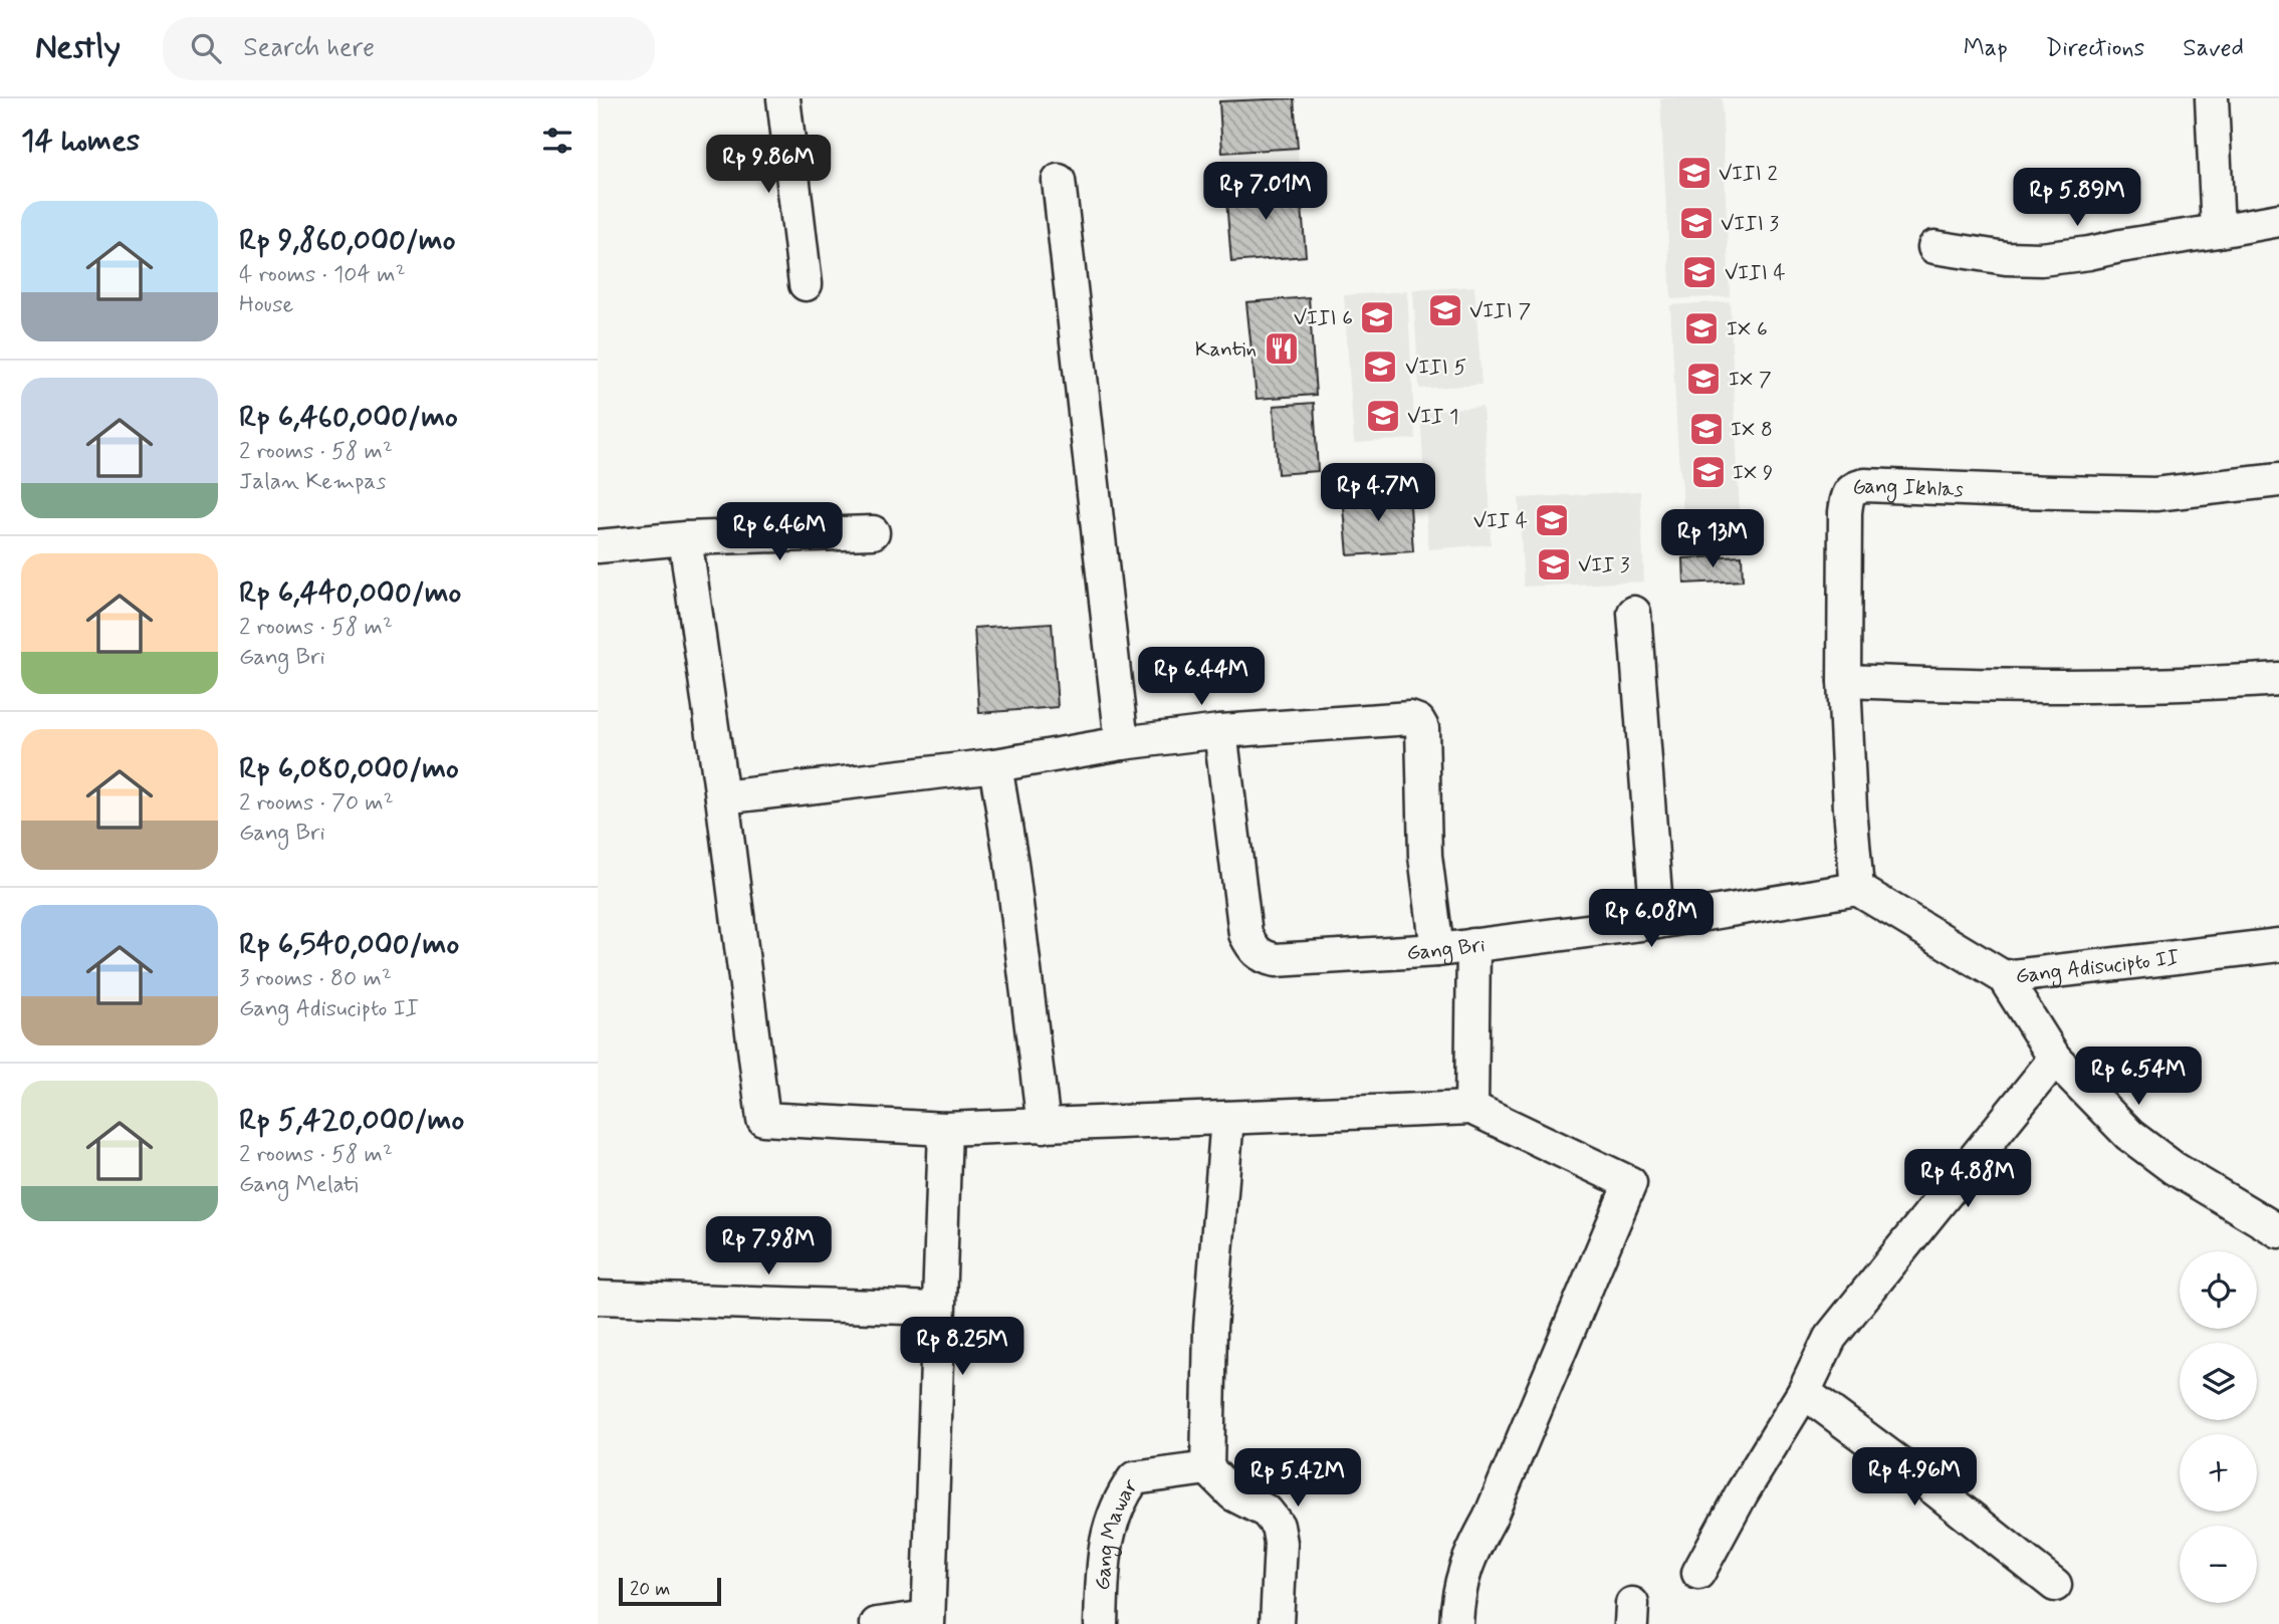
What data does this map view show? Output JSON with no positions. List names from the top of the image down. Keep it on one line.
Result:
{"streets":{"street":["Gang Ikhlas","Gang Bri","Gang Adisucipto II","Gang Mawar"]},"crossings":[["Gang Ikhlas","Gang Bri"],["Gang Ikhlas","Gang Adisucipto II"],["Gang Bri","Gang Adisucipto II"]],"places":{"school or university":["VIII 2","VIII 3","VIII 4","VIII 7","VIII 6","IX 6","VIII 5","IX 7","VII 1","IX 8","IX 9","VII 4","VII 3"],"restaurant":["Kantin"]},"scale_bar":"20 m","page":{"header":"Nestly","search":"Search here","nav":["Map","Directions","Saved"],"heading":"14 homes","price":["Rp 9.86M","Rp 7.01M","Rp 5.89M","Rp 4.7M","Rp 6.46M","Rp 13M","Rp 6.44M","Rp 6.08M","Rp 6.54M","Rp 4.88M","Rp 7.98M","Rp 8.25M","Rp 4.96M","Rp 5.42M"],"list":[{"name":"Rp 9,860,000/mo","note":"4 rooms · 104 m² · House"},{"name":"Rp 6,460,000/mo","note":"2 rooms · 58 m² · Jalan Kempas"},{"name":"Rp 6,440,000/mo","note":"2 rooms · 58 m² · Gang Bri"},{"name":"Rp 6,080,000/mo","note":"2 rooms · 70 m² · Gang Bri"},{"name":"Rp 6,540,000/mo","note":"3 rooms · 80 m² · Gang Adisucipto II"},{"name":"Rp 5,420,000/mo","note":"2 rooms · 58 m² · Gang Melati"}],"map_buttons":["+","−"],"scale":"20 m"}}
